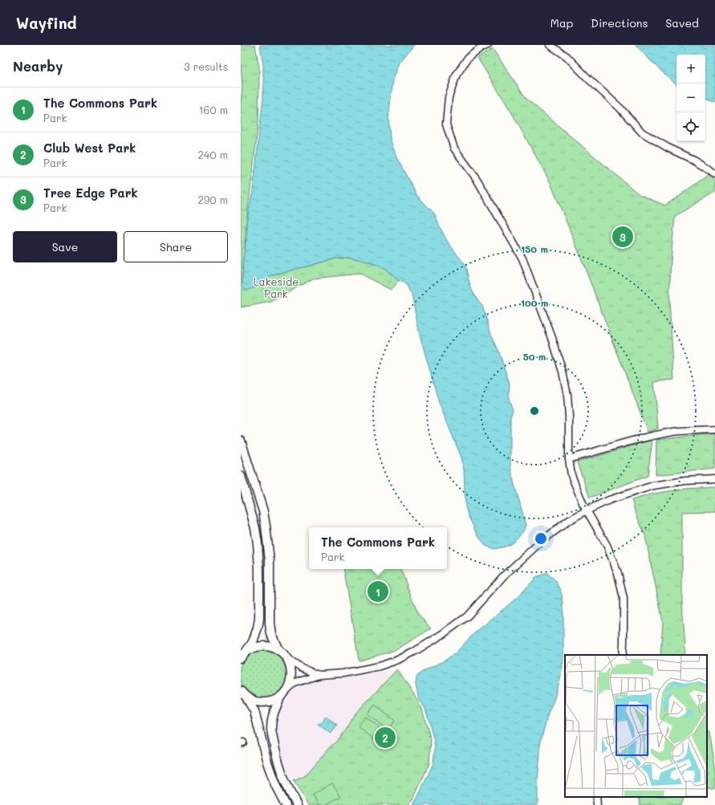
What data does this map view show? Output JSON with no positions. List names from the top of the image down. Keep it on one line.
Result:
{"parks":["Lakeside Park"],"page":{"header":"Wayfind","nav":["Map","Directions","Saved"],"heading":["Nearby","3 results"],"map_buttons":["+","−"],"list":[{"mark":"1","name":"The Commons Park","note":"Park","value":"160 m"},{"mark":"2","name":"Club West Park","note":"Park","value":"240 m"},{"mark":"3","name":"Tree Edge Park","note":"Park","value":"290 m"}],"buttons":["Save","Share"],"pins":["3","1","2"],"popup":["The Commons Park","Park"]},"rings":["150 m","100 m","50 m"]}
